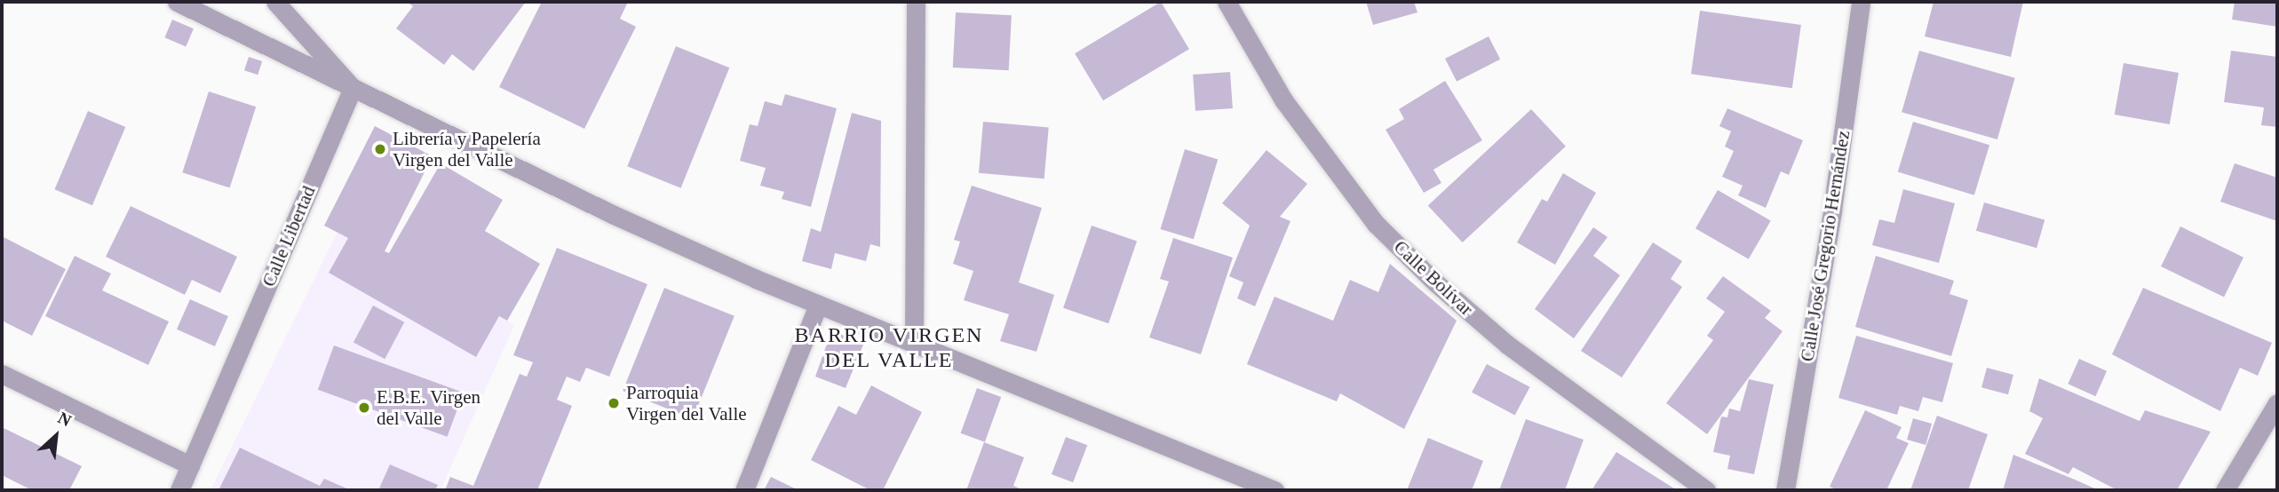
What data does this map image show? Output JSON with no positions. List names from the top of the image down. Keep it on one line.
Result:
{"streets":{"street":["Calle Libertad","Calle José Gregorio Hernández","Calle Bolívar"]},"districts":["BARRIO VIRGEN DEL VALLE"],"places":["Librería y Papelería Virgen del Valle","Parroquia Virgen del Valle","E.B.E. Virgen del Valle"],"north":"top right"}
